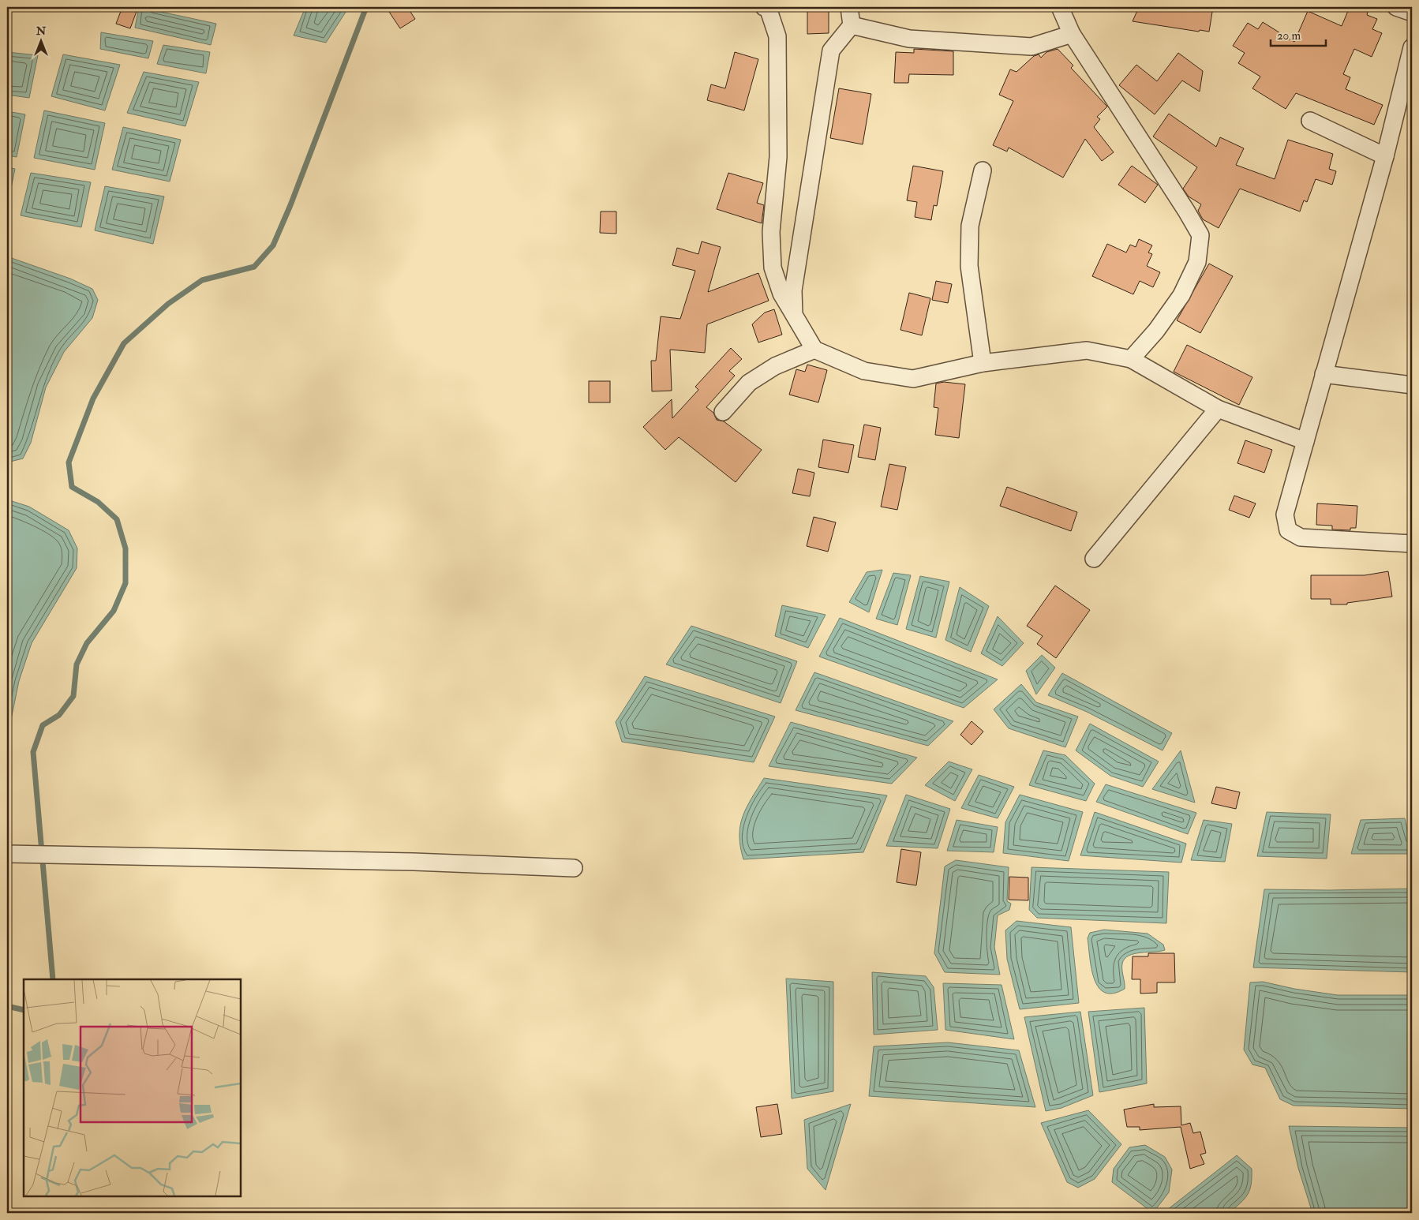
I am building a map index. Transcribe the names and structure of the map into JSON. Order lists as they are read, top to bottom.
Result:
{
  "scale_bar": "20 m",
  "north": "top"
}
